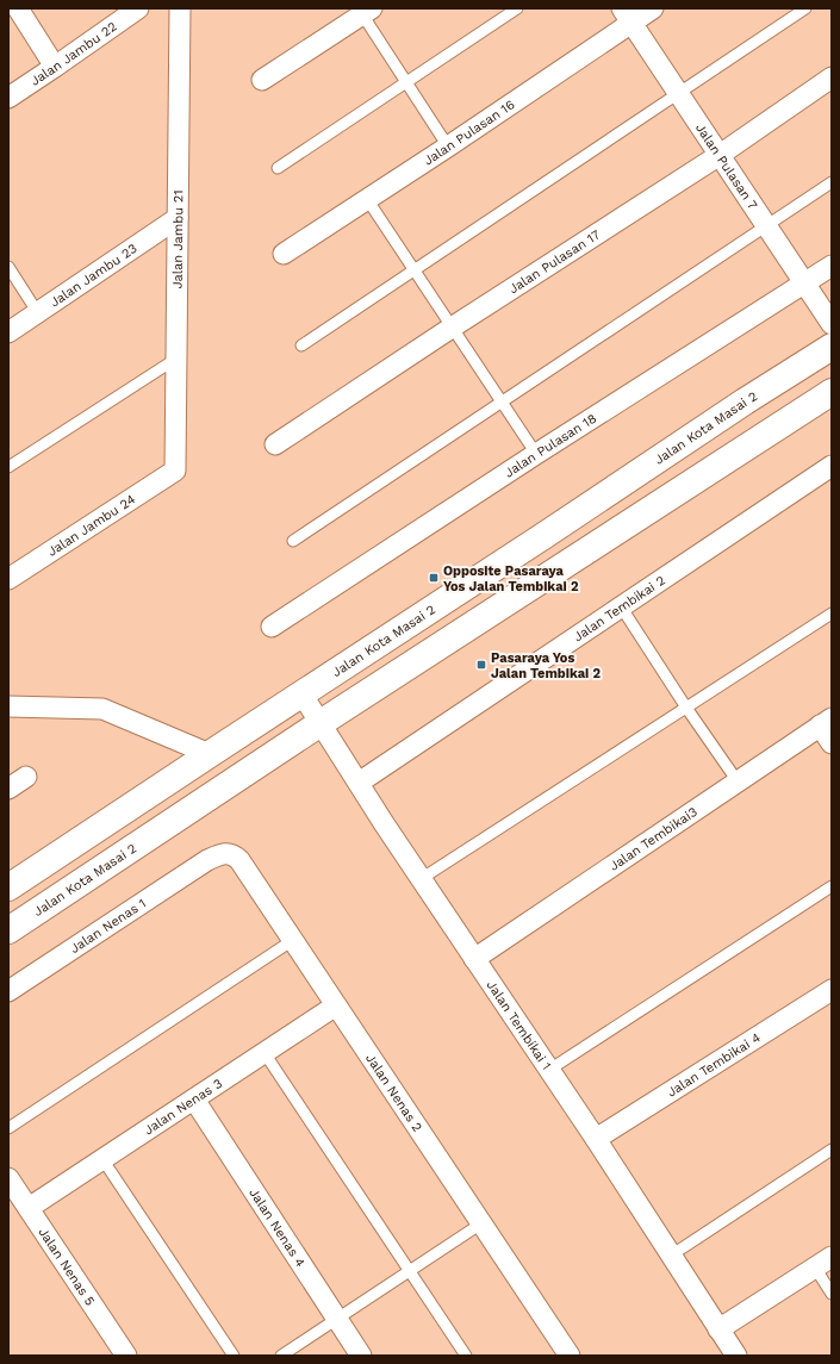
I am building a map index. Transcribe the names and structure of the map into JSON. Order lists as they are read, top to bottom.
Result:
{
  "streets": {
    "main road": ["Jalan Kota Masai 2"],
    "street": [
      "Jalan Jambu 22",
      "Jalan Pulasan 16",
      "Jalan Pulasan 7",
      "Jalan Jambu 21",
      "Jalan Pulasan 17",
      "Jalan Jambu 23",
      "Jalan Pulasan 18",
      "Jalan Jambu 24",
      "Jalan Tembikai 2",
      "Jalan Tembikai3",
      "Jalan Nenas 1",
      "Jalan Tembikai 1",
      "Jalan Tembikai 4",
      "Jalan Nenas 2",
      "Jalan Nenas 3",
      "Jalan Nenas 4",
      "Jalan Nenas 5"
    ]
  },
  "crossings": [
    ["Jalan Pulasan 16", "Jalan Pulasan 7"],
    ["Jalan Pulasan 7", "Jalan Pulasan 17"],
    ["Jalan Pulasan 7", "Jalan Pulasan 18"],
    ["Jalan Jambu 21", "Jalan Jambu 23"],
    ["Jalan Jambu 21", "Jalan Jambu 24"],
    ["Jalan Kota Masai 2", "Jalan Tembikai 1"],
    ["Jalan Tembikai 2", "Jalan Tembikai 1"],
    ["Jalan Tembikai3", "Jalan Tembikai 1"],
    ["Jalan Nenas 1", "Jalan Nenas 2"],
    ["Jalan Tembikai 1", "Jalan Tembikai 4"],
    ["Jalan Nenas 2", "Jalan Nenas 3"],
    ["Jalan Nenas 3", "Jalan Nenas 4"],
    ["Jalan Nenas 3", "Jalan Nenas 5"]
  ],
  "places": {
    "transit": ["Opposite Pasaraya Yos Jalan Tembikai 2", "Pasaraya Yos Jalan Tembikai 2"]
  }
}
